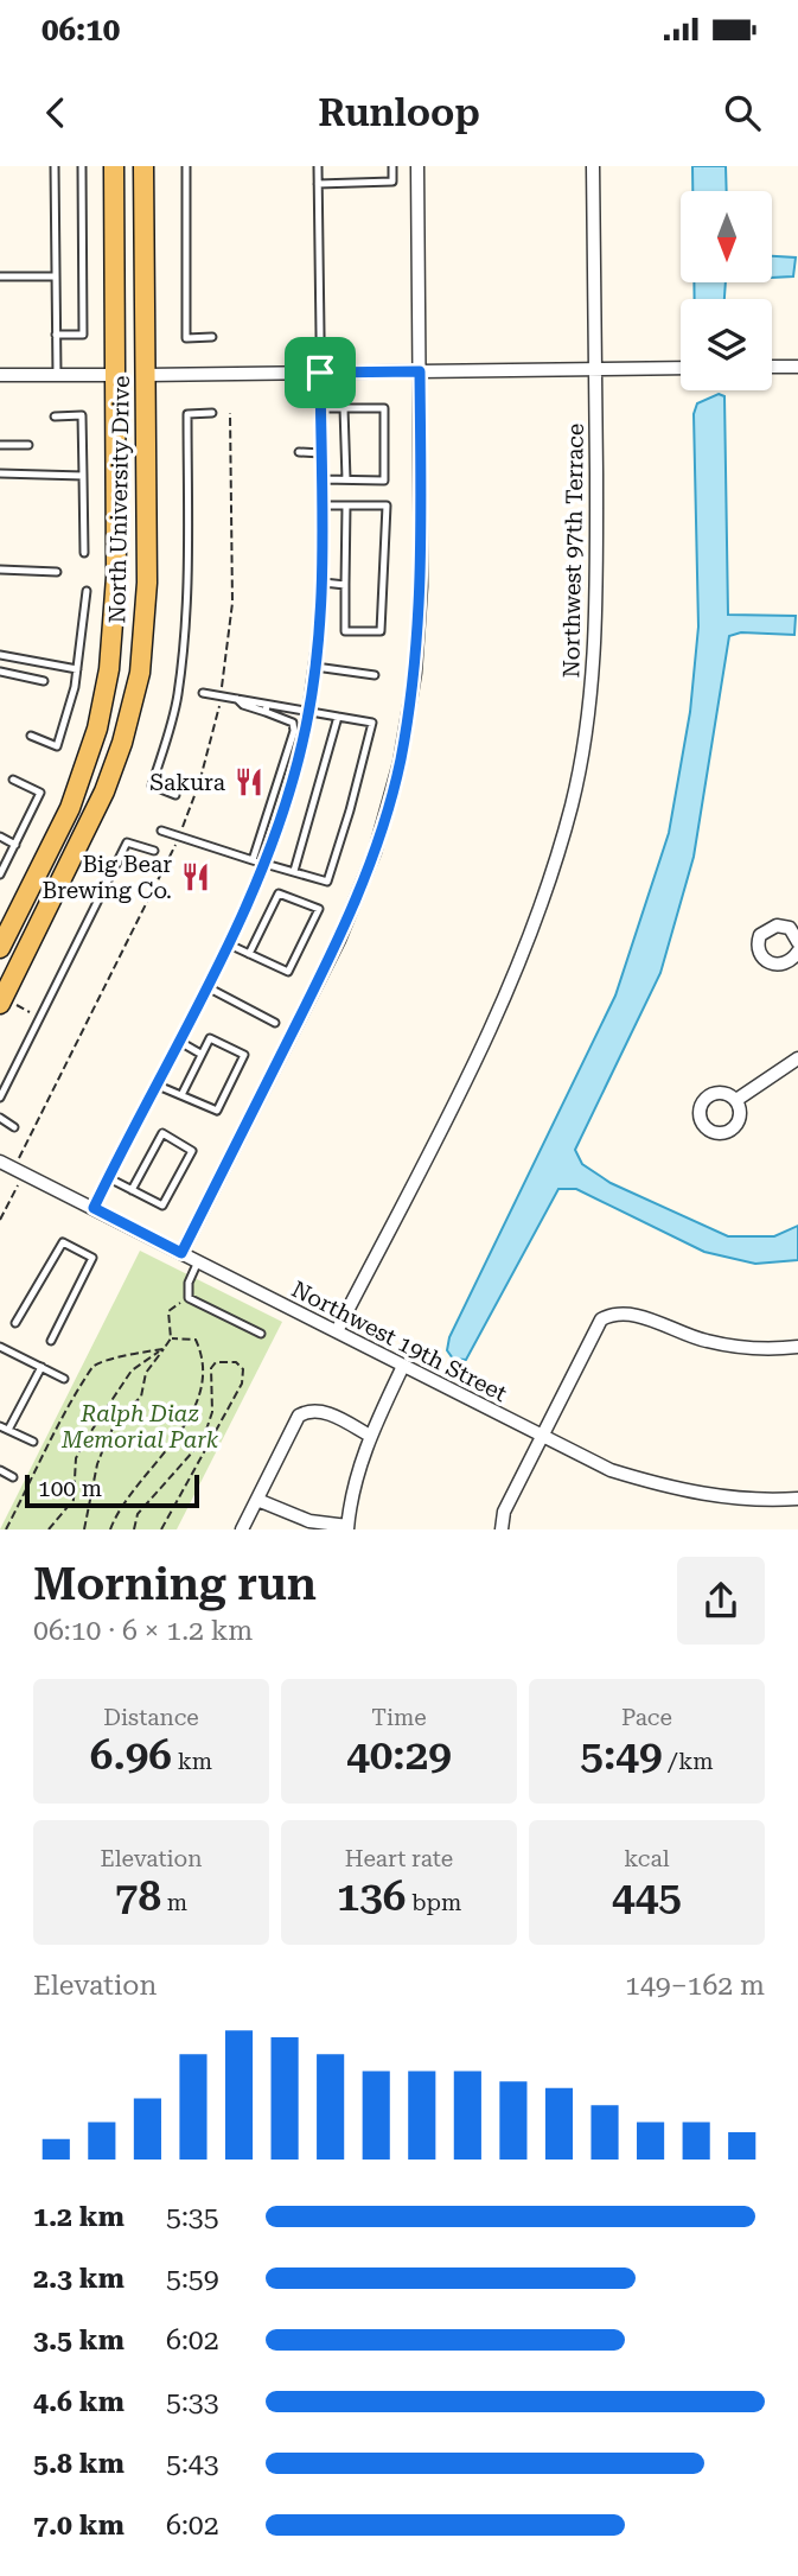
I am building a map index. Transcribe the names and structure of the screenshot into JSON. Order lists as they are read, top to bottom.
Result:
{
  "streets": {
    "main road": ["North University Drive"],
    "street": ["Northwest 97th Terrace", "Northwest 19th Street"]
  },
  "crossings": [
    ["Northwest 97th Terrace", "Northwest 19th Street"]
  ],
  "parks": ["Ralph Diaz Memorial Park"],
  "places": {
    "restaurant": ["Sakura", "Big Bear Brewing Co."]
  },
  "scale_bar": "100 m",
  "north": "bottom",
  "page": {
    "status": "06:10",
    "header": "Runloop",
    "scale": "100 m",
    "heading": ["Morning run", "06:10 · 6 × 1.2 km"],
    "stats": [
      ["Distance", "6.96 km"],
      ["Time", "40:29"],
      ["Pace", "5:49 /km"],
      ["Elevation", "78 m"],
      ["Heart rate", "136 bpm"],
      ["kcal", "445"]
    ],
    "chart": ["Elevation", "149–162 m"],
    "list": [
      {
        "name": "1.2 km",
        "note": "5:35"
      },
      {
        "name": "2.3 km",
        "note": "5:59"
      },
      {
        "name": "3.5 km",
        "note": "6:02"
      },
      {
        "name": "4.6 km",
        "note": "5:33"
      },
      {
        "name": "5.8 km",
        "note": "5:43"
      },
      {
        "name": "7.0 km",
        "note": "6:02"
      }
    ]
  }
}
